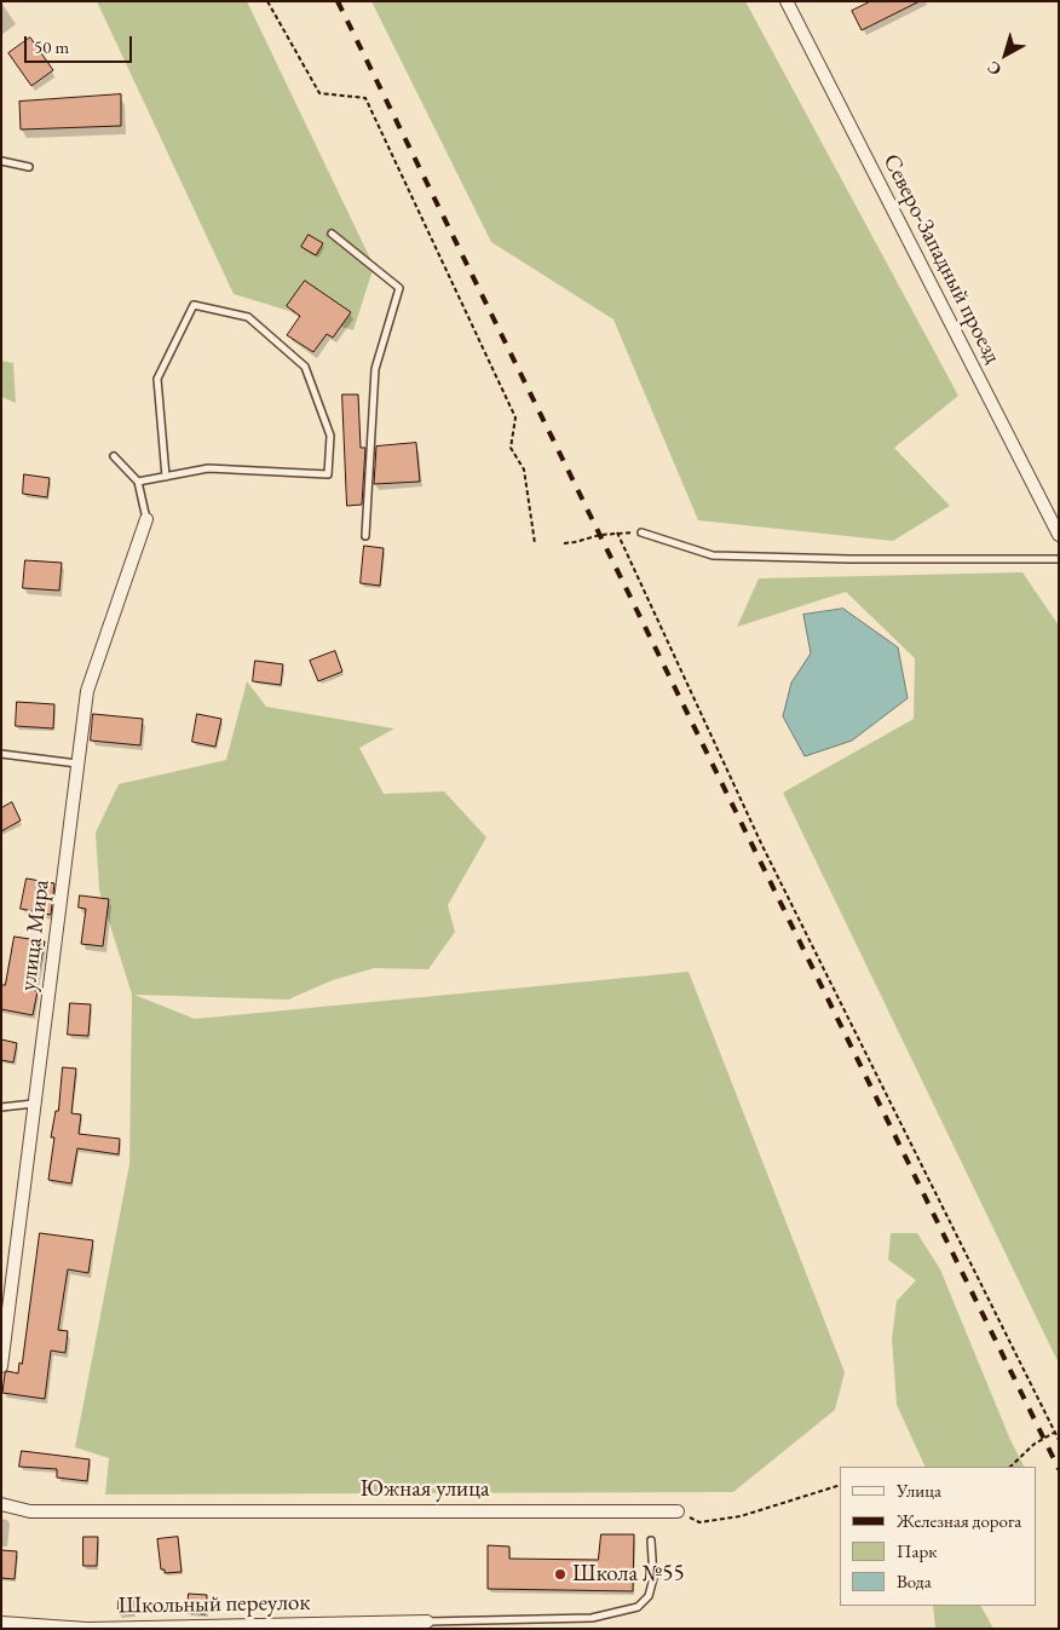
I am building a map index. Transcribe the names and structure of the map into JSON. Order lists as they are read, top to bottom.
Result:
{
  "streets": {
    "street": [
      "Северо-Западный проезд",
      "улица Мира",
      "Южная улица",
      "Школьный переулок"
    ]
  },
  "places": ["Школа №55"],
  "legend": [
    "Улица",
    "Железная дорога",
    "Парк",
    "Вода"
  ],
  "scale_bar": "50 m",
  "north": "bottom left"
}
